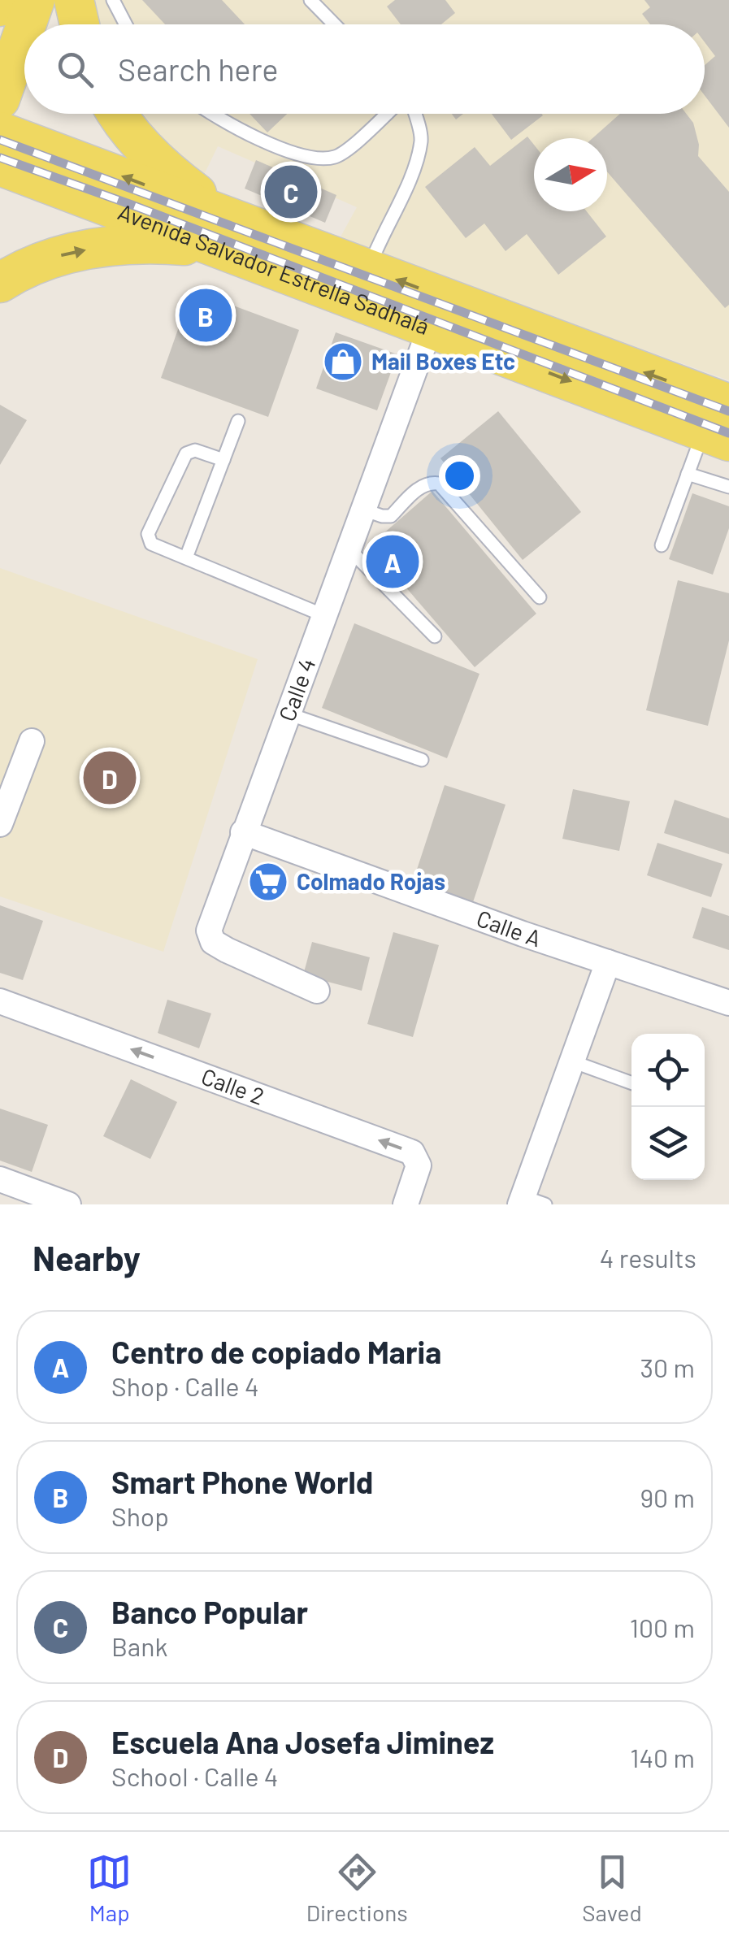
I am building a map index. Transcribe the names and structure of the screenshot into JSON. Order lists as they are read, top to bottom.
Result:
{
  "streets": {
    "main road": ["Avenida Salvador Estrella Sadhalá"],
    "street": ["Calle 4", "Calle A", "Calle 2"]
  },
  "crossings": [
    ["Avenida Salvador Estrella Sadhalá", "Calle 4"],
    ["Calle 4", "Calle A"]
  ],
  "one_way": ["Calle 2"],
  "places": {
    "shop": ["Mail Boxes Etc"],
    "supermarket": ["Colmado Rojas"]
  },
  "north": "right",
  "page": {
    "search": "Search here",
    "pins": [
      "C",
      "B",
      "A",
      "D"
    ],
    "heading": ["Nearby", "4 results"],
    "list": [
      {
        "mark": "A",
        "name": "Centro de copiado Maria",
        "note": "Shop · Calle 4",
        "value": "30 m"
      },
      {
        "mark": "B",
        "name": "Smart Phone World",
        "note": "Shop",
        "value": "90 m"
      },
      {
        "mark": "C",
        "name": "Banco Popular",
        "note": "Bank",
        "value": "100 m"
      },
      {
        "mark": "D",
        "name": "Escuela Ana Josefa Jiminez",
        "note": "School · Calle 4",
        "value": "140 m"
      }
    ],
    "nav": ["Map", "Directions", "Saved"]
  }
}
